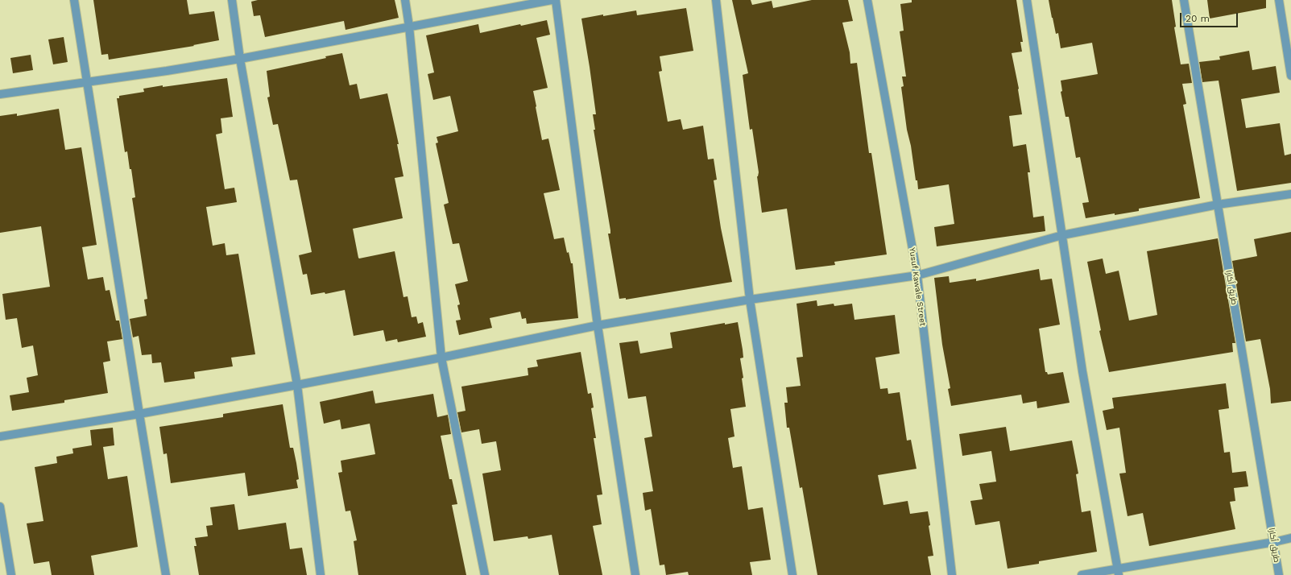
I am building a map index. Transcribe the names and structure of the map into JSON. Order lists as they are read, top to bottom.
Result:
{
  "streets": {
    "street": ["Yusuf Kawale Street", "طريق أكارا"]
  },
  "scale_bar": "20 m"
}
